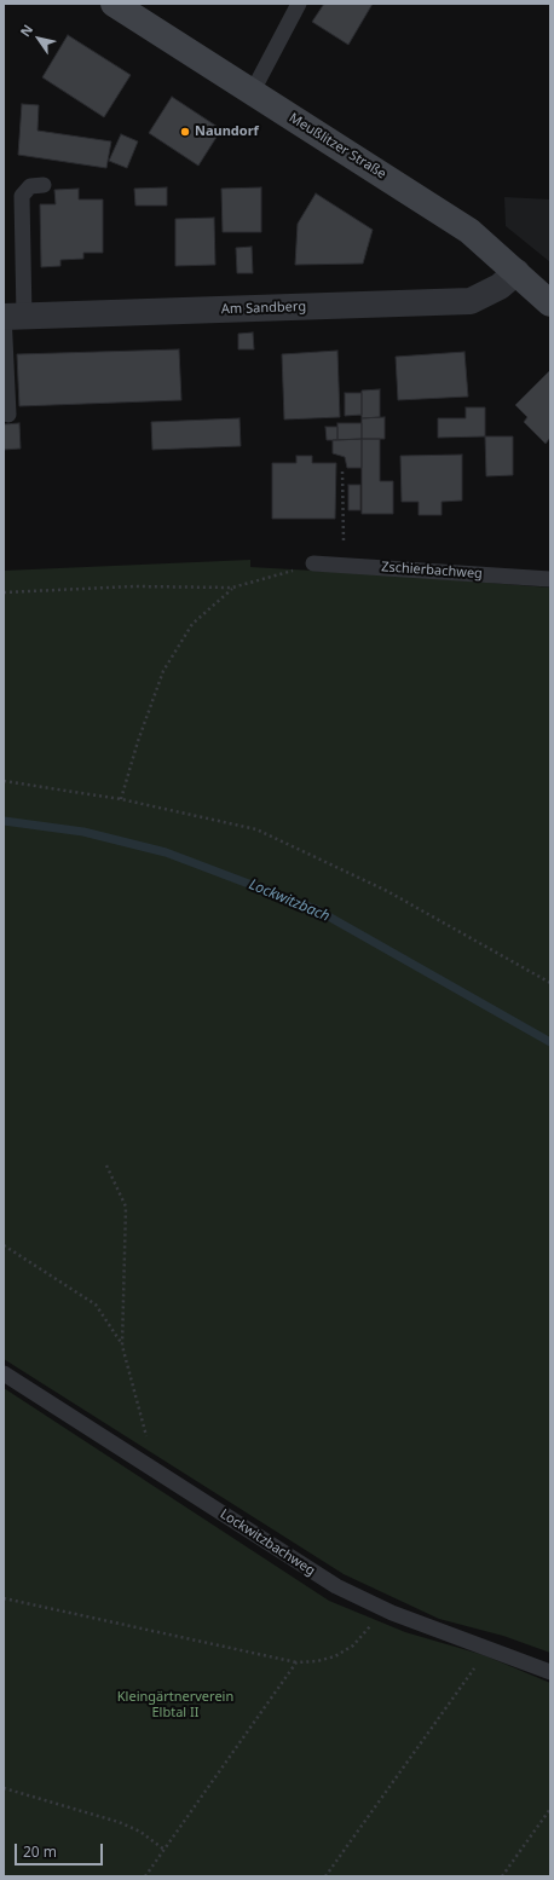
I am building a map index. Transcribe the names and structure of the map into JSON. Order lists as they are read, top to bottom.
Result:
{
  "streets": {
    "street": ["Meußlitzer Straße", "Am Sandberg"],
    "lane": ["Zschierbachweg", "Lockwitzbachweg"]
  },
  "crossings": [
    ["Meußlitzer Straße", "Am Sandberg"]
  ],
  "water": ["Lockwitzbach"],
  "parks": ["Kleingärtnerverein Elbtal II"],
  "places": ["Naundorf"],
  "scale_bar": "20 m",
  "north": "top left"
}
